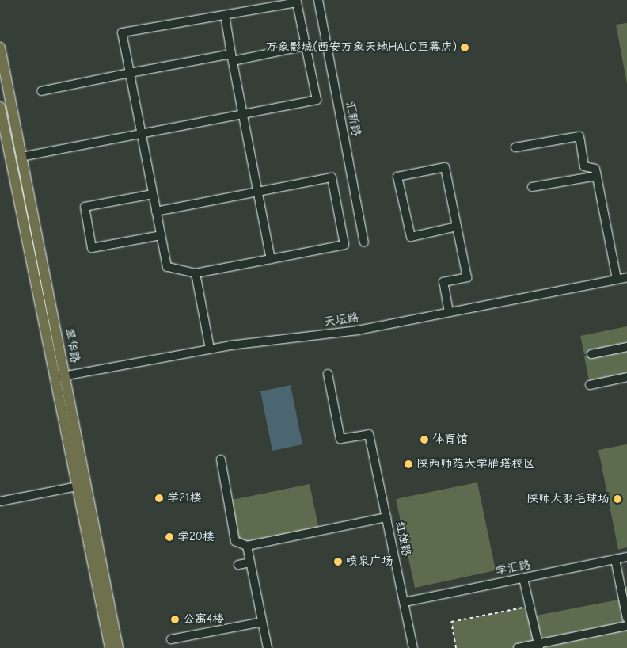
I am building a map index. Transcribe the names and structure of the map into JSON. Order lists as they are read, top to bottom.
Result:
{
  "streets": {
    "main road": ["翠华路"],
    "street": [
      "汇新路",
      "天坛路",
      "红烛路",
      "学汇路"
    ]
  },
  "crossings": [
    ["天坛路", "翠华路"],
    ["红烛路", "学汇路"]
  ],
  "places": [
    "万象影城(西安万象天地HALO巨幕店)",
    "体育馆",
    "陕西师范大学雁塔校区",
    "学21楼",
    "陕师大羽毛球场",
    "学20楼",
    "喷泉广场",
    "公寓4楼"
  ]
}
